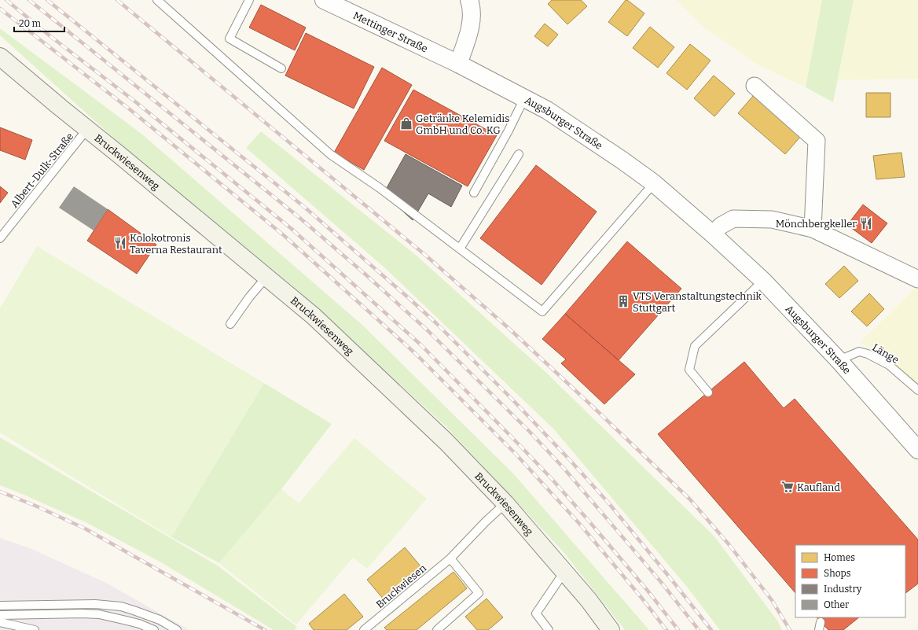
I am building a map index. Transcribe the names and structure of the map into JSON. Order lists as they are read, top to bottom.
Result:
{
  "streets": {
    "main road": ["Bruckwiesenweg"],
    "street": ["Mettinger Straße", "Augsburger Straße"],
    "lane": ["Albert-Dulk-Straße", "Länge", "Bruckwiesen"]
  },
  "crossings": [
    ["Mettinger Straße", "Augsburger Straße"],
    ["Augsburger Straße", "Länge"],
    ["Bruckwiesenweg", "Albert-Dulk-Straße"],
    ["Bruckwiesenweg", "Bruckwiesen"]
  ],
  "places": {
    "shop": ["Getränke Kelemidis GmbH und Co. KG"],
    "restaurant": ["Mönchbergkeller", "Kolokotronis Taverna Restaurant"],
    "building": ["VTS Veranstaltungstechnik Stuttgart"],
    "supermarket": ["Kaufland"]
  },
  "legend": [
    "Homes",
    "Shops",
    "Industry",
    "Other"
  ],
  "scale_bar": "20 m"
}
